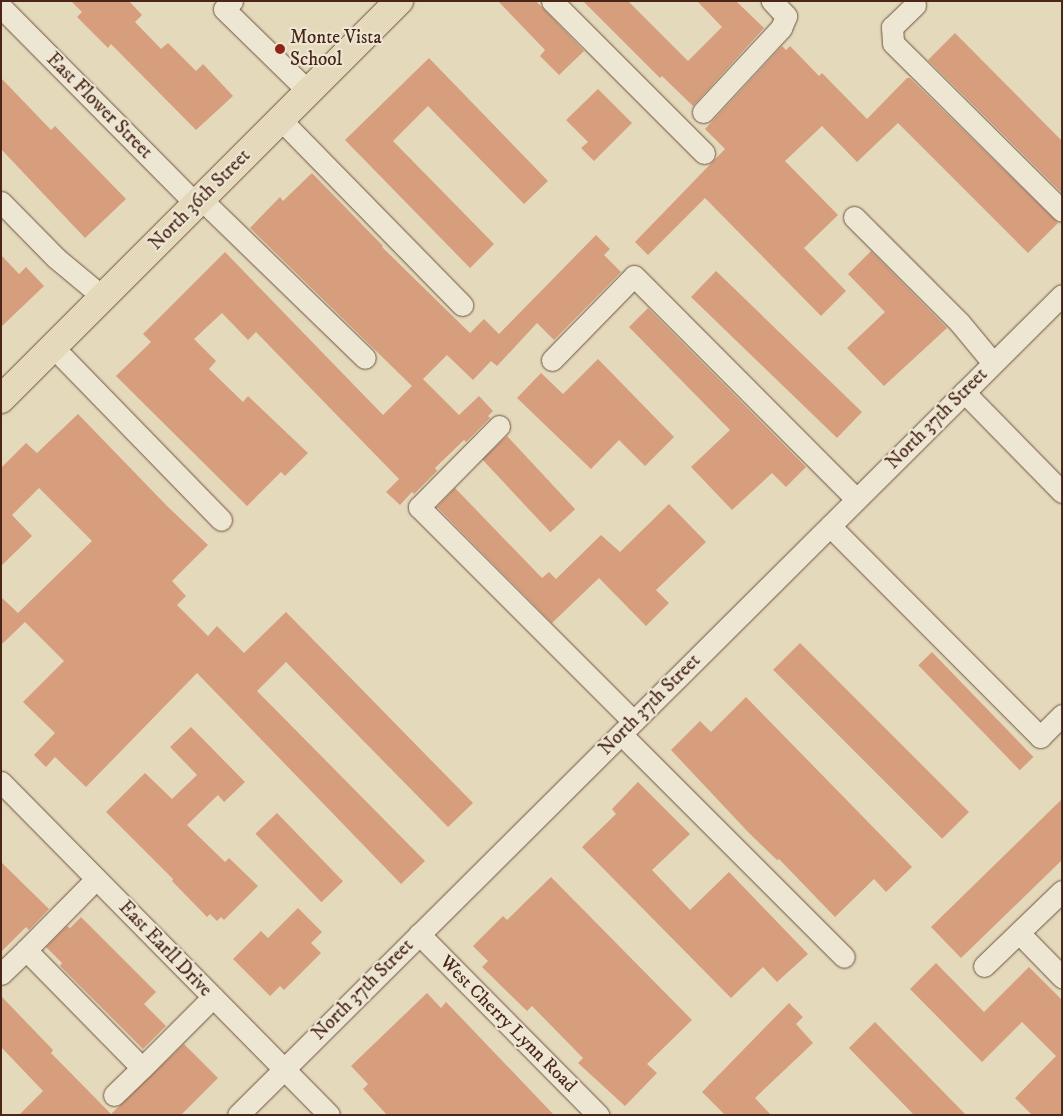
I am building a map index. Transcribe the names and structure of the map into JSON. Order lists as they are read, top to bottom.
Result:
{
  "streets": {
    "main road": ["North 36th Street"],
    "street": [
      "East Flower Street",
      "North 37th Street",
      "East Earll Drive",
      "West Cherry Lynn Road"
    ]
  },
  "crossings": [
    ["East Flower Street", "North 36th Street"],
    ["North 37th Street", "East Earll Drive"],
    ["North 37th Street", "West Cherry Lynn Road"]
  ],
  "places": ["Monte Vista School"]
}
